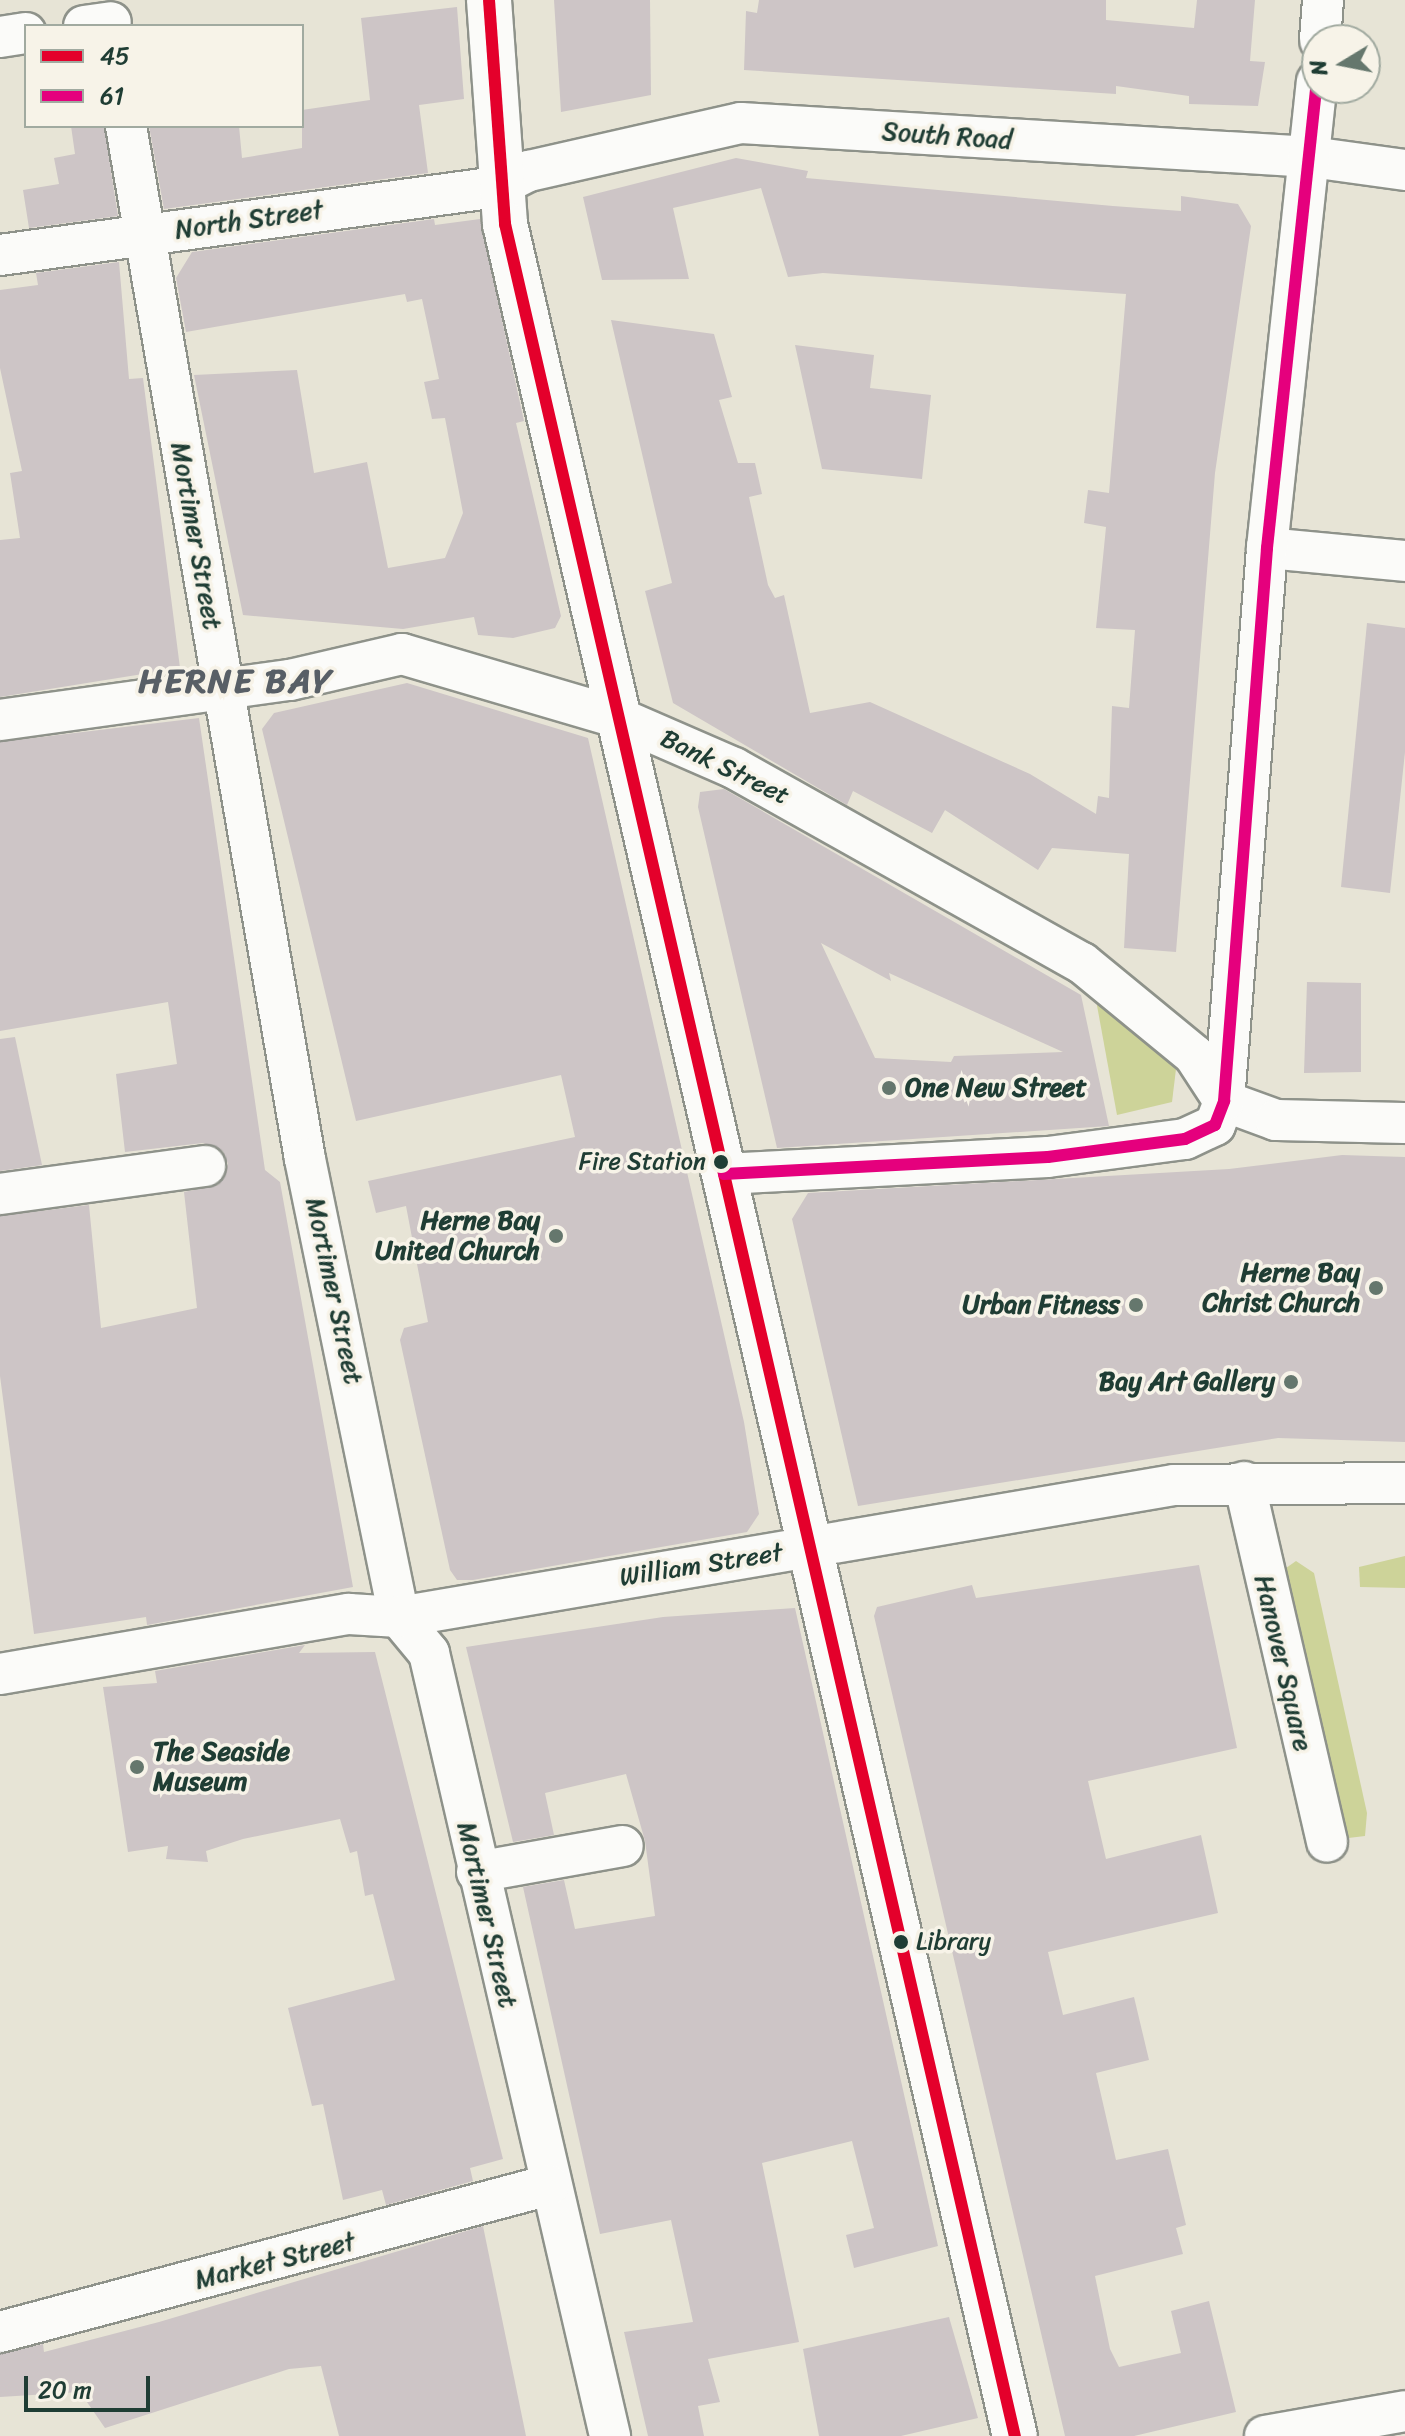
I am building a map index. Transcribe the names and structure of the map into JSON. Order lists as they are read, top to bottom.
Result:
{
  "streets": {
    "street": [
      "South Road",
      "North Street",
      "Mortimer Street",
      "Bank Street",
      "William Street",
      "Hanover Square",
      "Market Street"
    ]
  },
  "crossings": [
    ["South Road", "North Street"],
    ["North Street", "Mortimer Street"],
    ["Mortimer Street", "Bank Street"],
    ["Mortimer Street", "William Street"],
    ["Mortimer Street", "Market Street"],
    ["William Street", "Hanover Square"]
  ],
  "districts": ["HERNE BAY"],
  "places": [
    "One New Street",
    "Fire Station",
    "Herne Bay United Church",
    "Herne Bay Christ Church",
    "Urban Fitness",
    "Bay Art Gallery",
    "The Seaside Museum",
    "Library"
  ],
  "lines": ["transit line 45", "transit line 61"],
  "legend": ["45", "61"],
  "scale_bar": "20 m",
  "north": "left"
}
